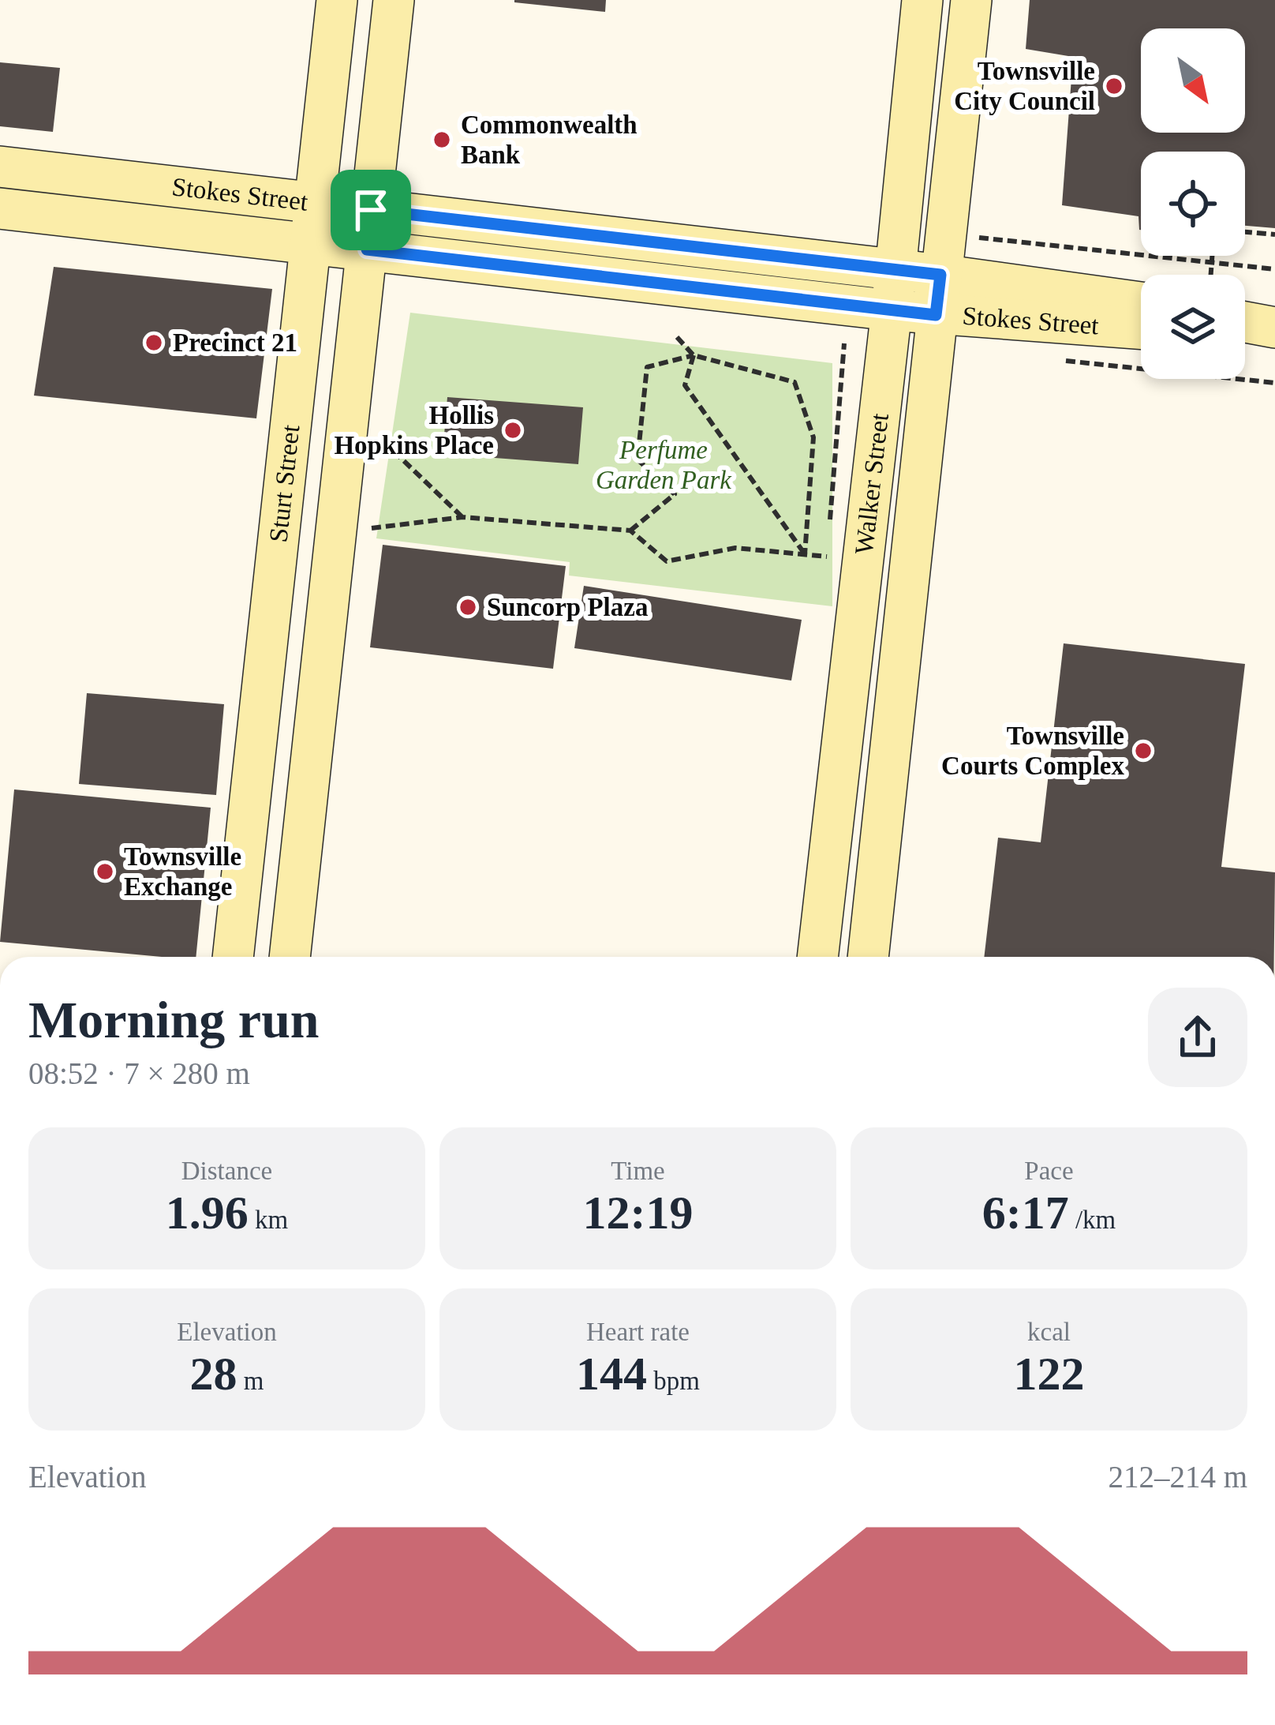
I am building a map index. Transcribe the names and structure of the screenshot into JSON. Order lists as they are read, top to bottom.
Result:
{
  "streets": {
    "main road": ["Stokes Street", "Sturt Street", "Walker Street"]
  },
  "crossings": [
    ["Stokes Street", "Sturt Street"],
    ["Stokes Street", "Walker Street"]
  ],
  "parks": ["Perfume Garden Park"],
  "places": [
    "Townsville City Council",
    "Commonwealth Bank",
    "Precinct 21",
    "Hollis Hopkins Place",
    "Suncorp Plaza",
    "Townsville Courts Complex",
    "Townsville Exchange"
  ],
  "north": "bottom right",
  "page": {
    "heading": ["Morning run", "08:52 · 7 × 280 m"],
    "stats": [
      ["Distance", "1.96 km"],
      ["Time", "12:19"],
      ["Pace", "6:17 /km"],
      ["Elevation", "28 m"],
      ["Heart rate", "144 bpm"],
      ["kcal", "122"]
    ],
    "chart": ["Elevation", "212–214 m"]
  }
}
